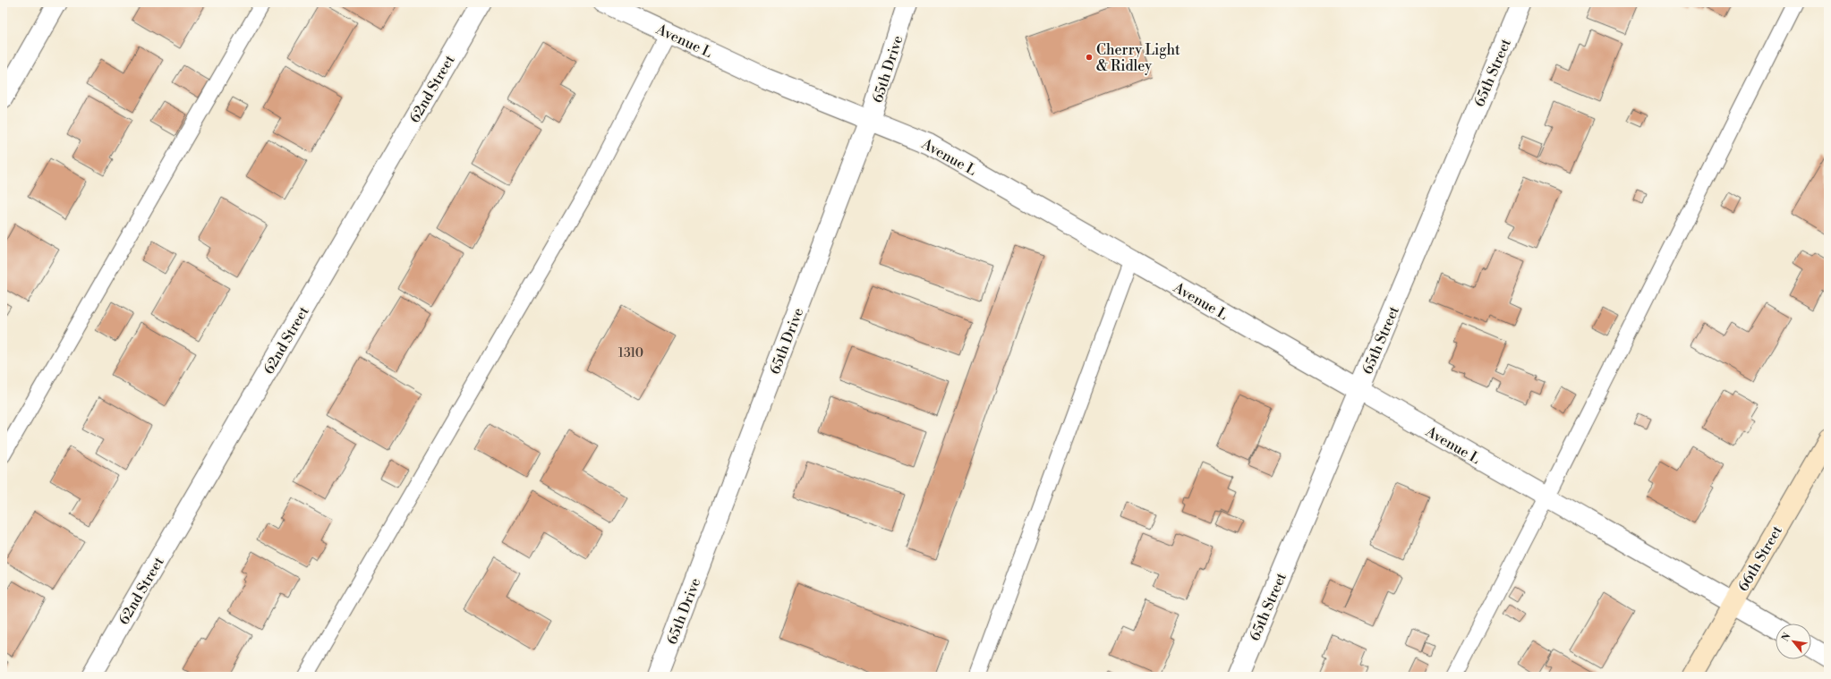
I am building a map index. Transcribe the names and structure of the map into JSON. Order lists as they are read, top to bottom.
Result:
{
  "streets": {
    "street": [
      "Avenue L",
      "65th Drive",
      "65th Street",
      "62nd Street",
      "66th Street"
    ]
  },
  "crossings": [
    ["Avenue L", "65th Drive"],
    ["Avenue L", "65th Street"],
    ["Avenue L", "66th Street"]
  ],
  "places": ["Cherry Light & Ridley"],
  "house_numbers": ["1310"],
  "north": "top left"
}
